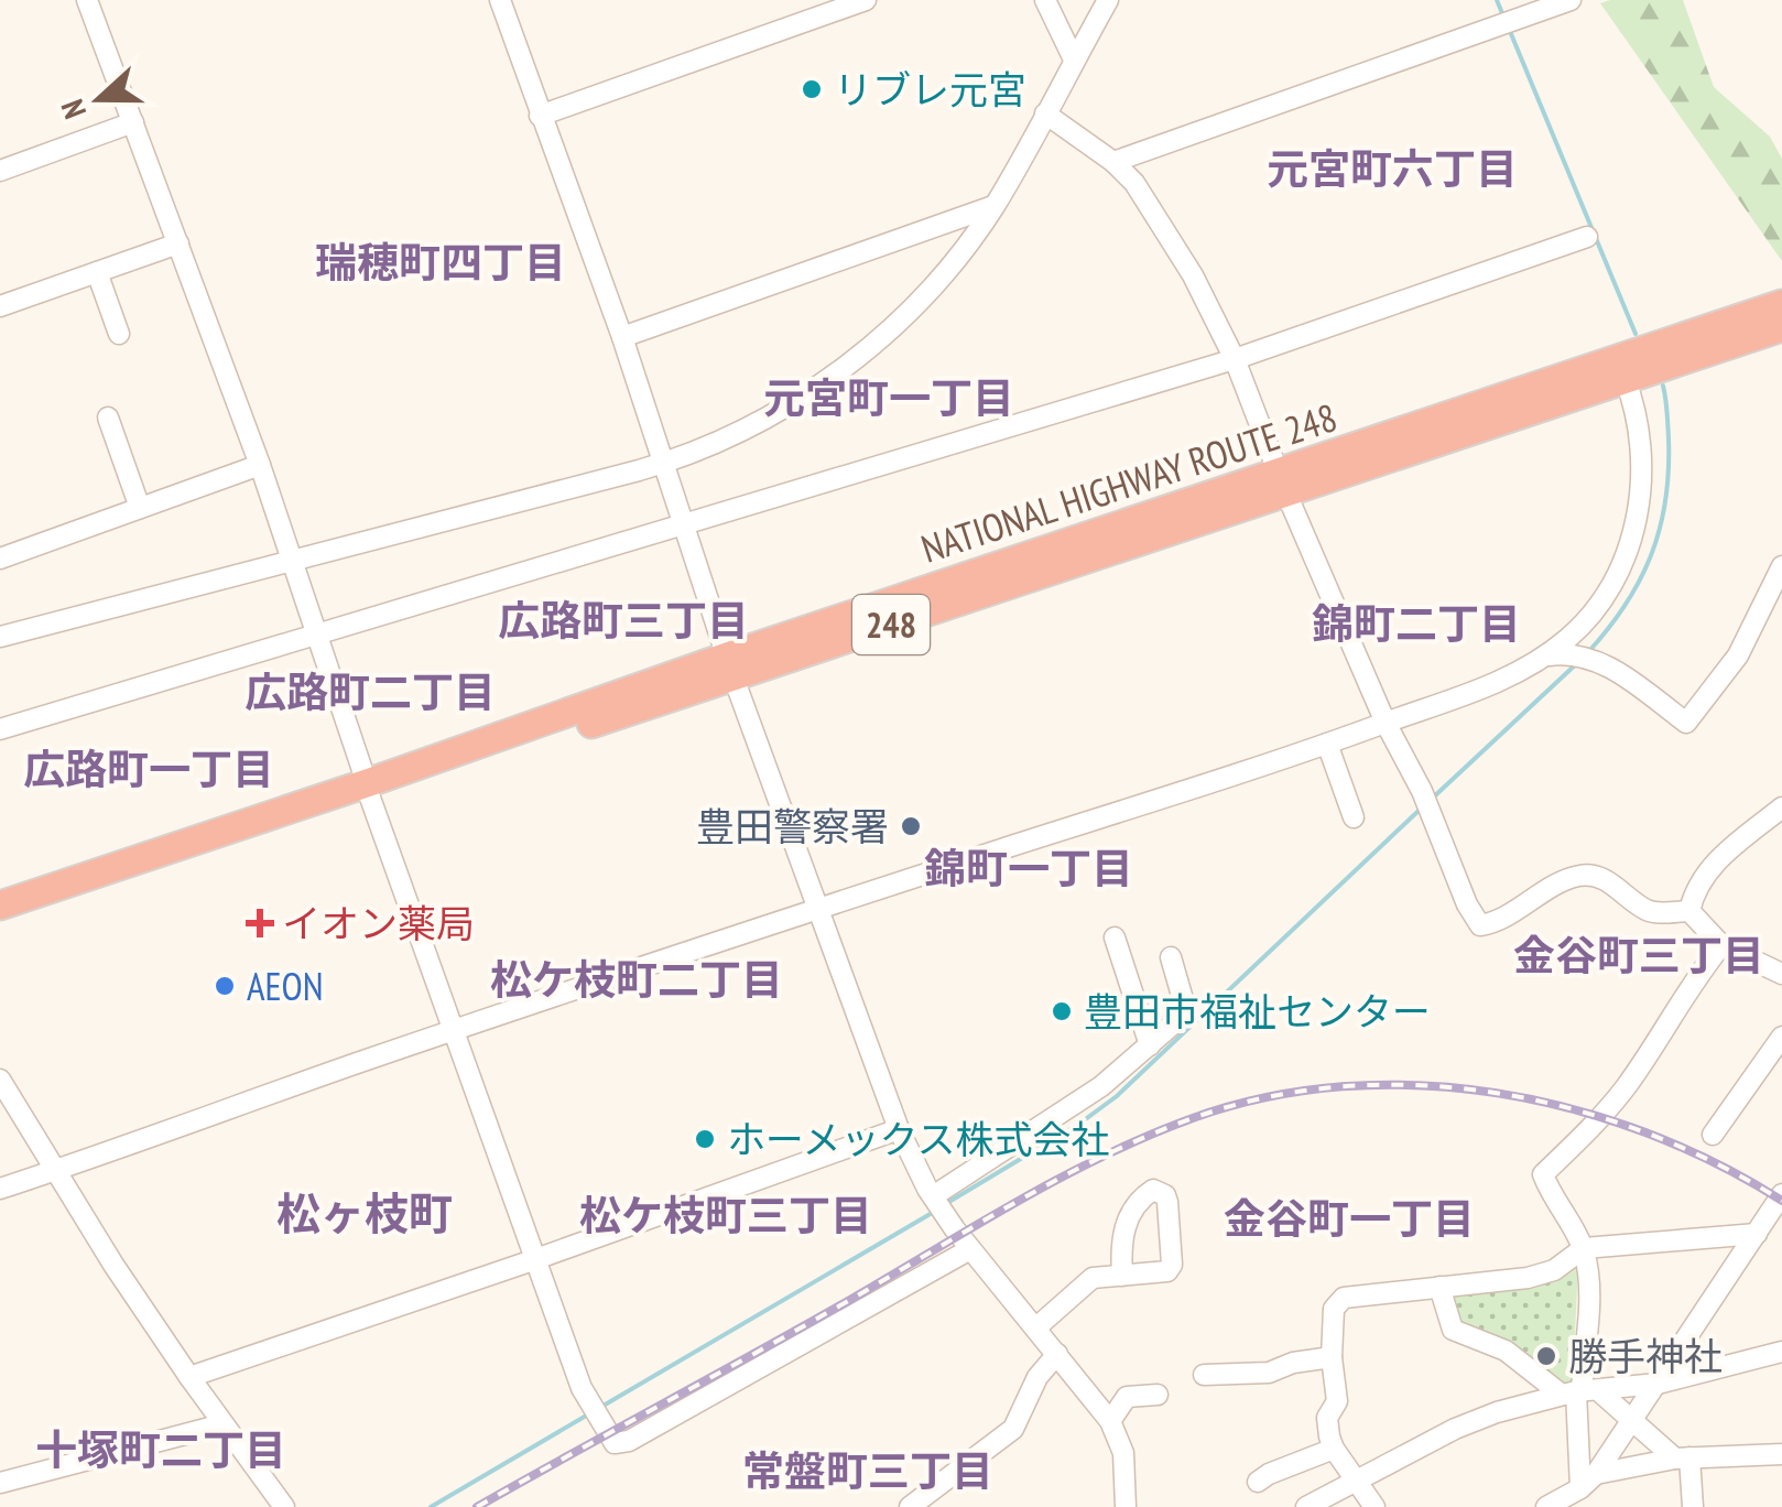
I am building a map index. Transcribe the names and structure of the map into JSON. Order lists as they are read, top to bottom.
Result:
{
  "streets": {
    "highway": ["NATIONAL HIGHWAY ROUTE 248", "248"]
  },
  "districts": [
    "元宮町六丁目",
    "瑞穂町四丁目",
    "元宮町一丁目",
    "広路町三丁目",
    "錦町二丁目",
    "広路町二丁目",
    "広路町一丁目",
    "錦町一丁目",
    "金谷町三丁目",
    "松ケ枝町二丁目",
    "松ヶ枝町",
    "松ケ枝町三丁目",
    "金谷町一丁目",
    "十塚町二丁目",
    "常盤町三丁目"
  ],
  "places": {
    "other": [
      "リブレ元宮",
      "豊田警察署",
      "AEON",
      "豊田市福祉センター",
      "ホーメックス株式会社",
      "勝手神社"
    ],
    "health": ["イオン薬局"]
  },
  "north": "left"
}
